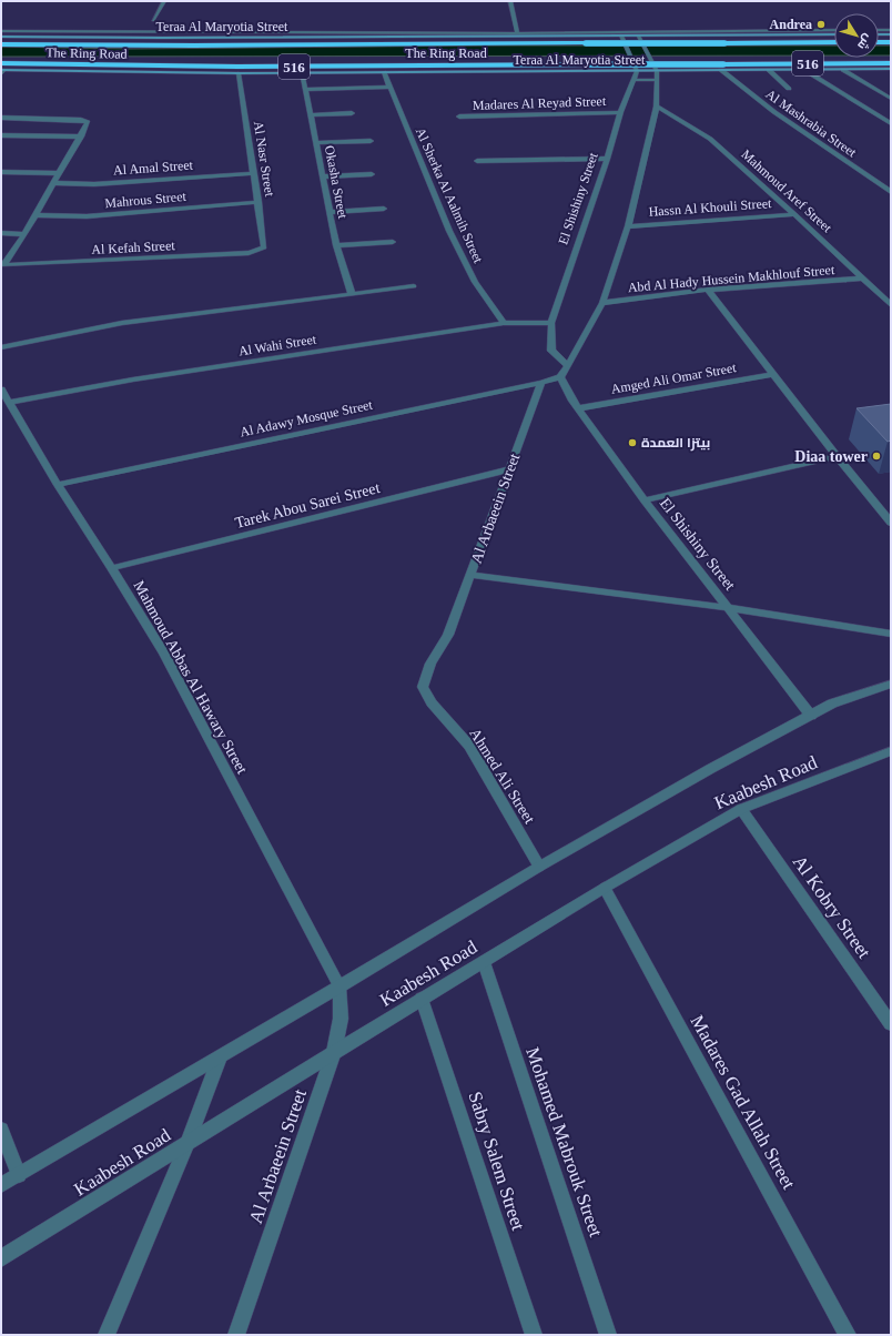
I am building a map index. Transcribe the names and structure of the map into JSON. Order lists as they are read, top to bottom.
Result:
{
  "streets": {
    "highway": ["The Ring Road", "516"],
    "main road": ["Teraa Al Maryotia Street"],
    "street": [
      "Madares Al Reyad Street",
      "Al Mashrabia Street",
      "Al Nasr Street",
      "Al Amal Street",
      "Okasha Street",
      "Mahmoud Aref Street",
      "Al Sherka Al Aalmih Street",
      "El Shishiny Street",
      "Mahrous Street",
      "Hassn Al Khouli Street",
      "Al Kefah Street",
      "Abd Al Hady Hussein Makhlouf Street",
      "Al Wahi Street",
      "Amged Ali Omar Street",
      "Al Adawy Mosque Street",
      "Tarek Abou Sarei Street",
      "Al Arbaeein Street",
      "Mahmoud Abbas Al Hawary Street",
      "Ahmed Ali Street",
      "Kaabesh Road",
      "Al Kobry Street",
      "Madares Gad Allah Street",
      "Mohamed Mabrouk Street",
      "Sabry Salem Street"
    ]
  },
  "crossings": [
    ["Teraa Al Maryotia Street", "The Ring Road"],
    ["Teraa Al Maryotia Street", "Al Mashrabia Street"],
    ["Teraa Al Maryotia Street", "Al Nasr Street"],
    ["Teraa Al Maryotia Street", "Okasha Street"],
    ["Teraa Al Maryotia Street", "Al Sherka Al Aalmih Street"],
    ["Teraa Al Maryotia Street", "El Shishiny Street"],
    ["Madares Al Reyad Street", "El Shishiny Street"],
    ["Al Nasr Street", "Al Amal Street"],
    ["Al Nasr Street", "Mahrous Street"],
    ["Al Nasr Street", "Al Kefah Street"],
    ["Mahmoud Aref Street", "Hassn Al Khouli Street"],
    ["Mahmoud Aref Street", "Abd Al Hady Hussein Makhlouf Street"],
    ["Al Sherka Al Aalmih Street", "Al Wahi Street"],
    ["El Shishiny Street", "Al Wahi Street"],
    ["El Shishiny Street", "Amged Ali Omar Street"],
    ["El Shishiny Street", "Al Adawy Mosque Street"],
    ["El Shishiny Street", "Al Arbaeein Street"],
    ["El Shishiny Street", "Kaabesh Road"],
    ["Al Wahi Street", "Mahmoud Abbas Al Hawary Street"],
    ["Al Adawy Mosque Street", "Al Arbaeein Street"],
    ["Al Adawy Mosque Street", "Mahmoud Abbas Al Hawary Street"],
    ["Tarek Abou Sarei Street", "Al Arbaeein Street"],
    ["Tarek Abou Sarei Street", "Mahmoud Abbas Al Hawary Street"],
    ["Al Arbaeein Street", "Mahmoud Abbas Al Hawary Street"],
    ["Al Arbaeein Street", "Ahmed Ali Street"],
    ["Al Arbaeein Street", "Kaabesh Road"],
    ["Mahmoud Abbas Al Hawary Street", "Kaabesh Road"],
    ["Ahmed Ali Street", "Kaabesh Road"],
    ["Kaabesh Road", "Al Kobry Street"],
    ["Kaabesh Road", "Madares Gad Allah Street"],
    ["Kaabesh Road", "Mohamed Mabrouk Street"],
    ["Kaabesh Road", "Sabry Salem Street"]
  ],
  "places": ["Andrea", "بيتزا العمدة", "Diaa tower"],
  "north": "bottom right"
}
